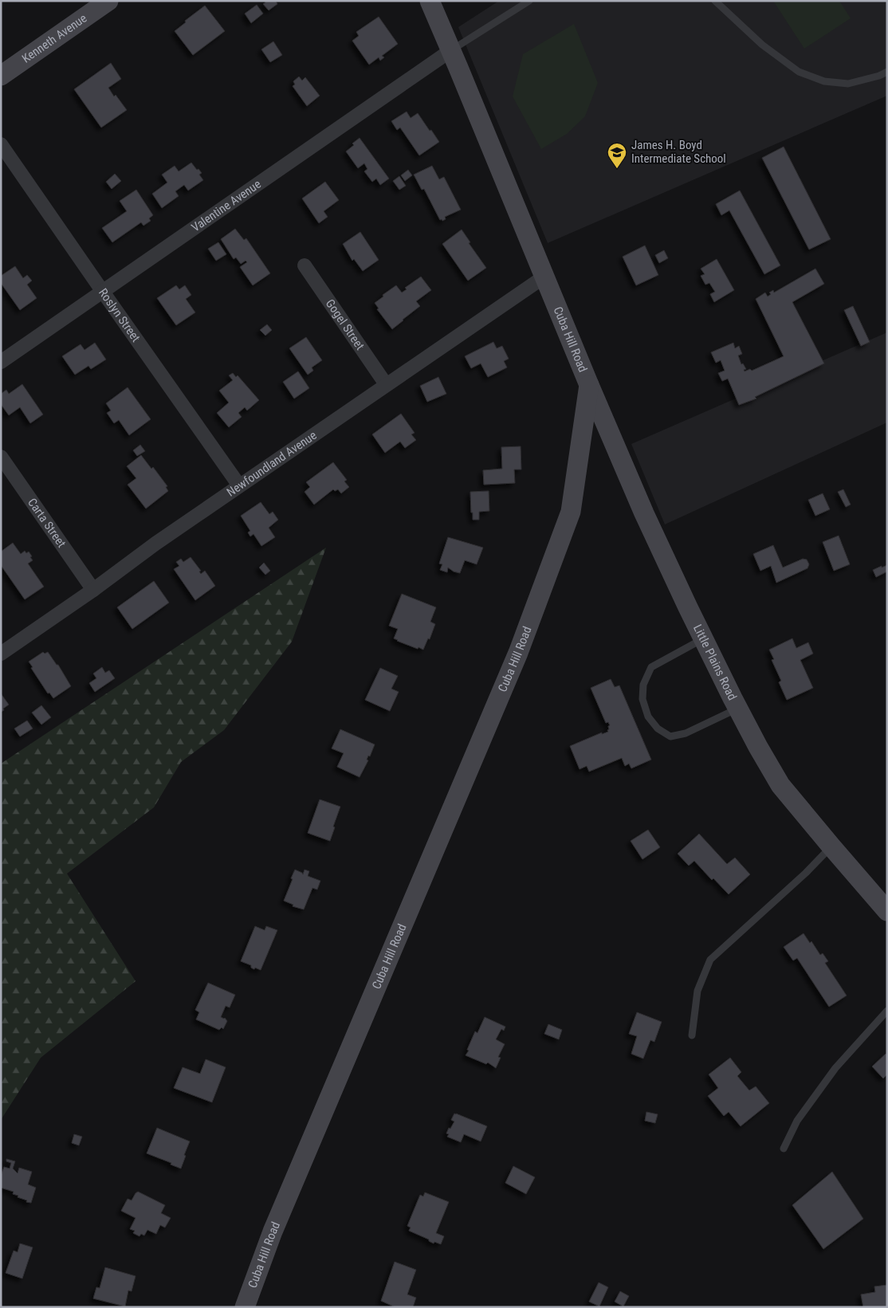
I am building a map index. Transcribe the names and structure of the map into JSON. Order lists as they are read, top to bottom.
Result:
{
  "streets": {
    "main road": ["Kenneth Avenue", "Cuba Hill Road", "Little Plains Road"],
    "street": [
      "Valentine Avenue",
      "Roslyn Street",
      "Gogel Street",
      "Newfoundland Avenue",
      "Carta Street"
    ]
  },
  "crossings": [
    ["Valentine Avenue", "Roslyn Street"],
    ["Valentine Avenue", "Cuba Hill Road"],
    ["Roslyn Street", "Newfoundland Avenue"],
    ["Gogel Street", "Newfoundland Avenue"],
    ["Cuba Hill Road", "Newfoundland Avenue"],
    ["Cuba Hill Road", "Little Plains Road"],
    ["Newfoundland Avenue", "Carta Street"]
  ],
  "places": {
    "school or university": ["James H. Boyd Intermediate School"]
  }
}
